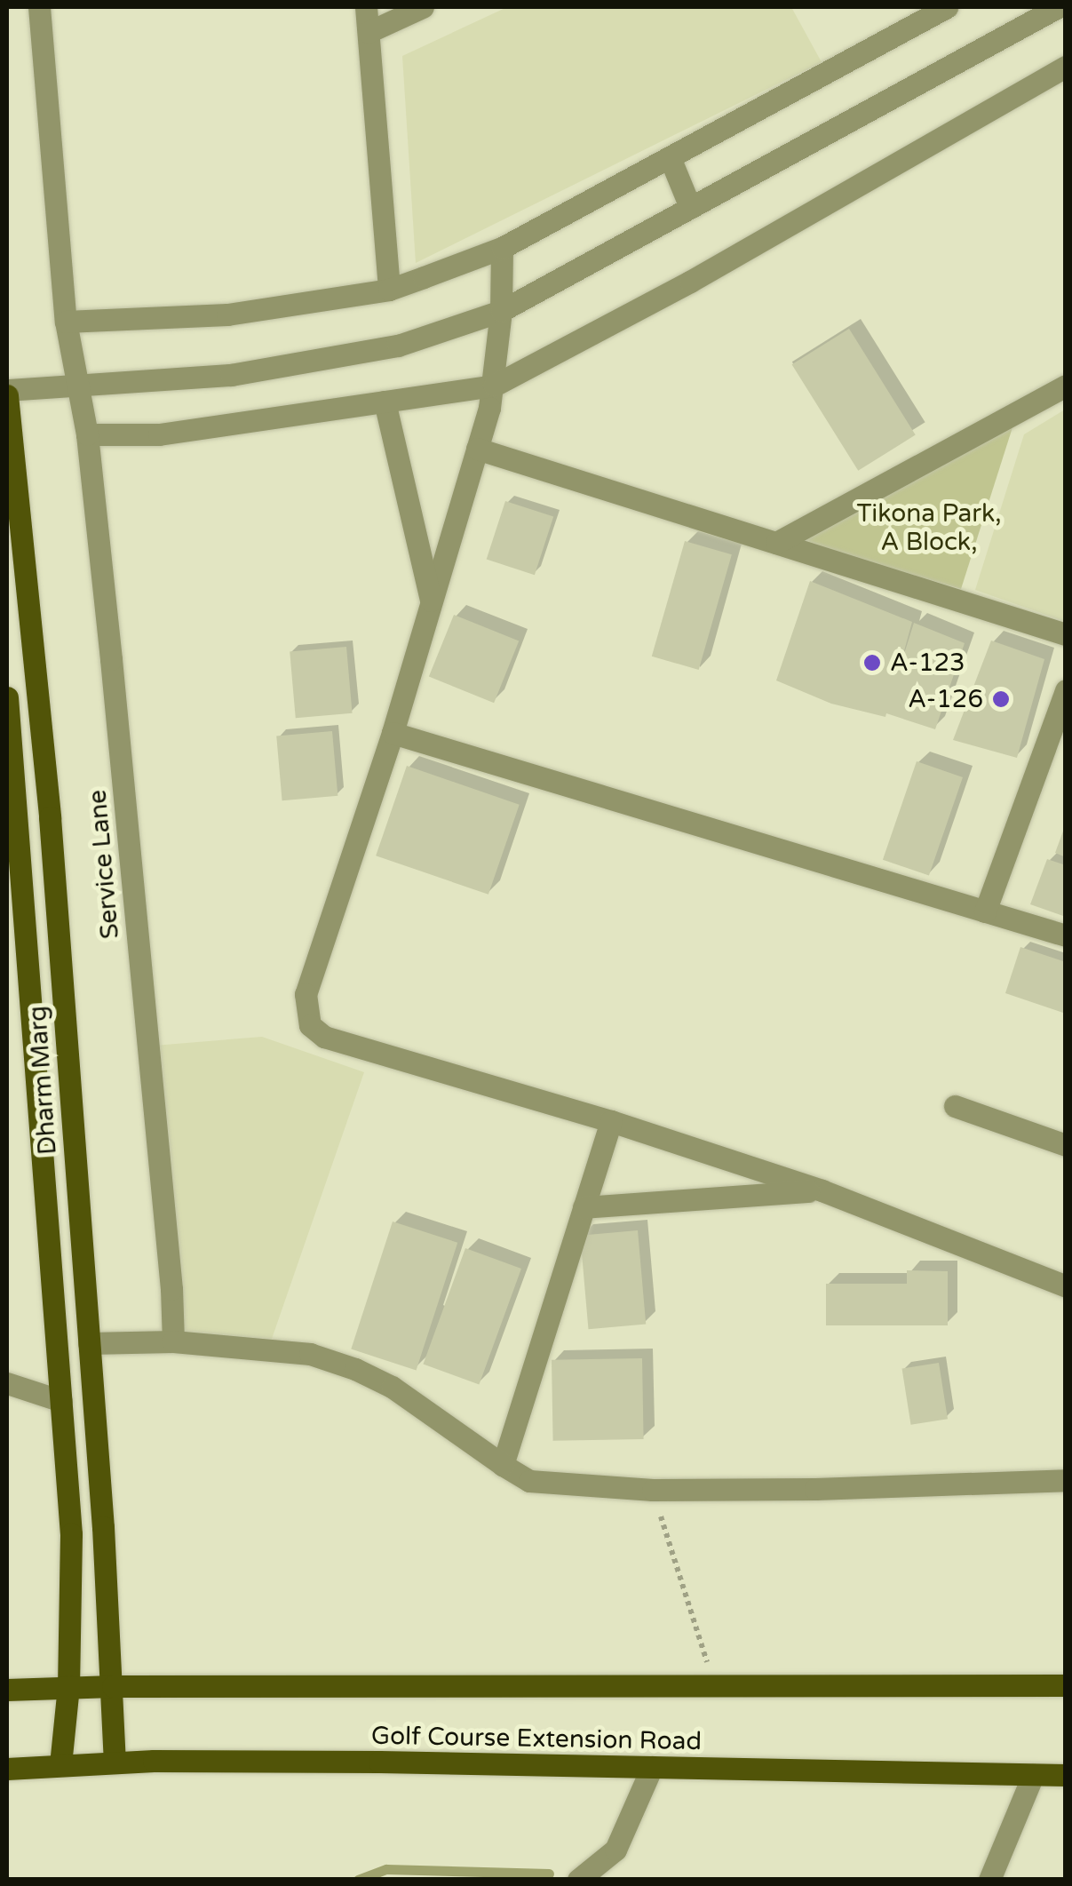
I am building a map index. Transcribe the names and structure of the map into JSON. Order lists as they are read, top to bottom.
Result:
{
  "streets": {
    "main road": ["Dharm Marg", "Golf Course Extension Road"],
    "street": ["Service Lane"]
  },
  "crossings": [
    ["Dharm Marg", "Golf Course Extension Road"]
  ],
  "parks": ["Tikona Park, A Block,"],
  "places": ["A-123", "A-126"]
}
